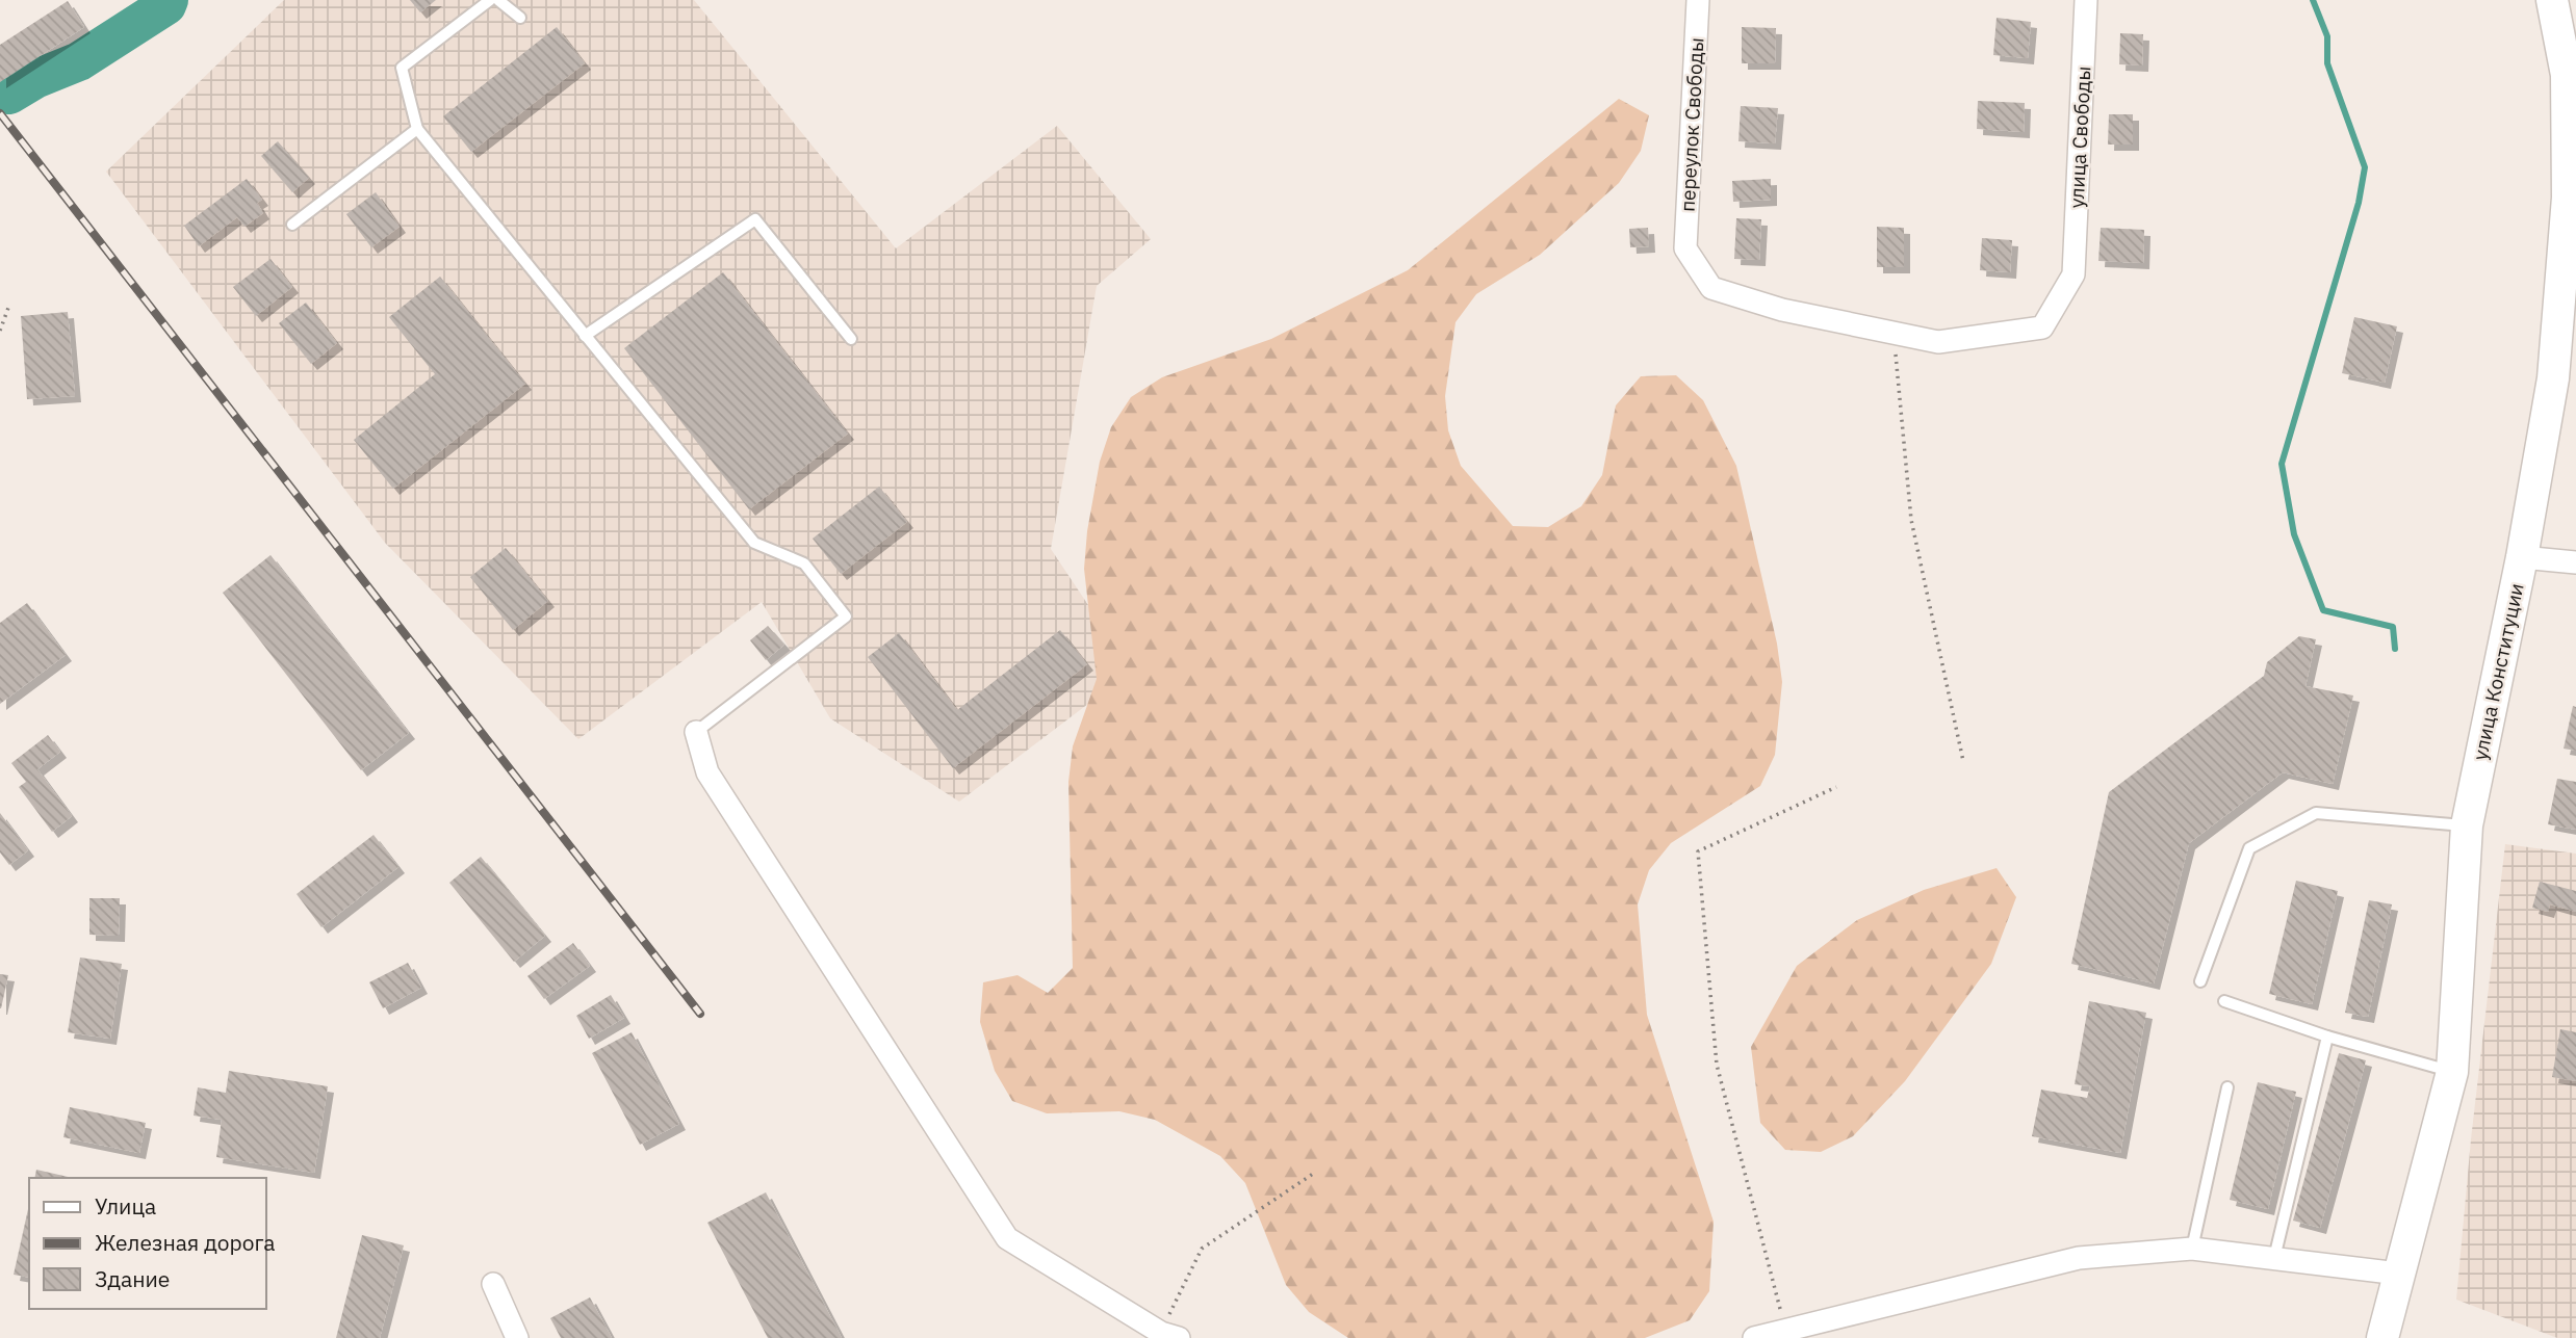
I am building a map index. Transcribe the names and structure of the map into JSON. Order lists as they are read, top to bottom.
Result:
{
  "streets": {
    "main road": ["улица Конституции"],
    "street": ["переулок Свободы", "улица Свободы"]
  },
  "crossings": [
    ["переулок Свободы", "улица Свободы"]
  ],
  "legend": ["Улица", "Железная дорога", "Здание"]
}
